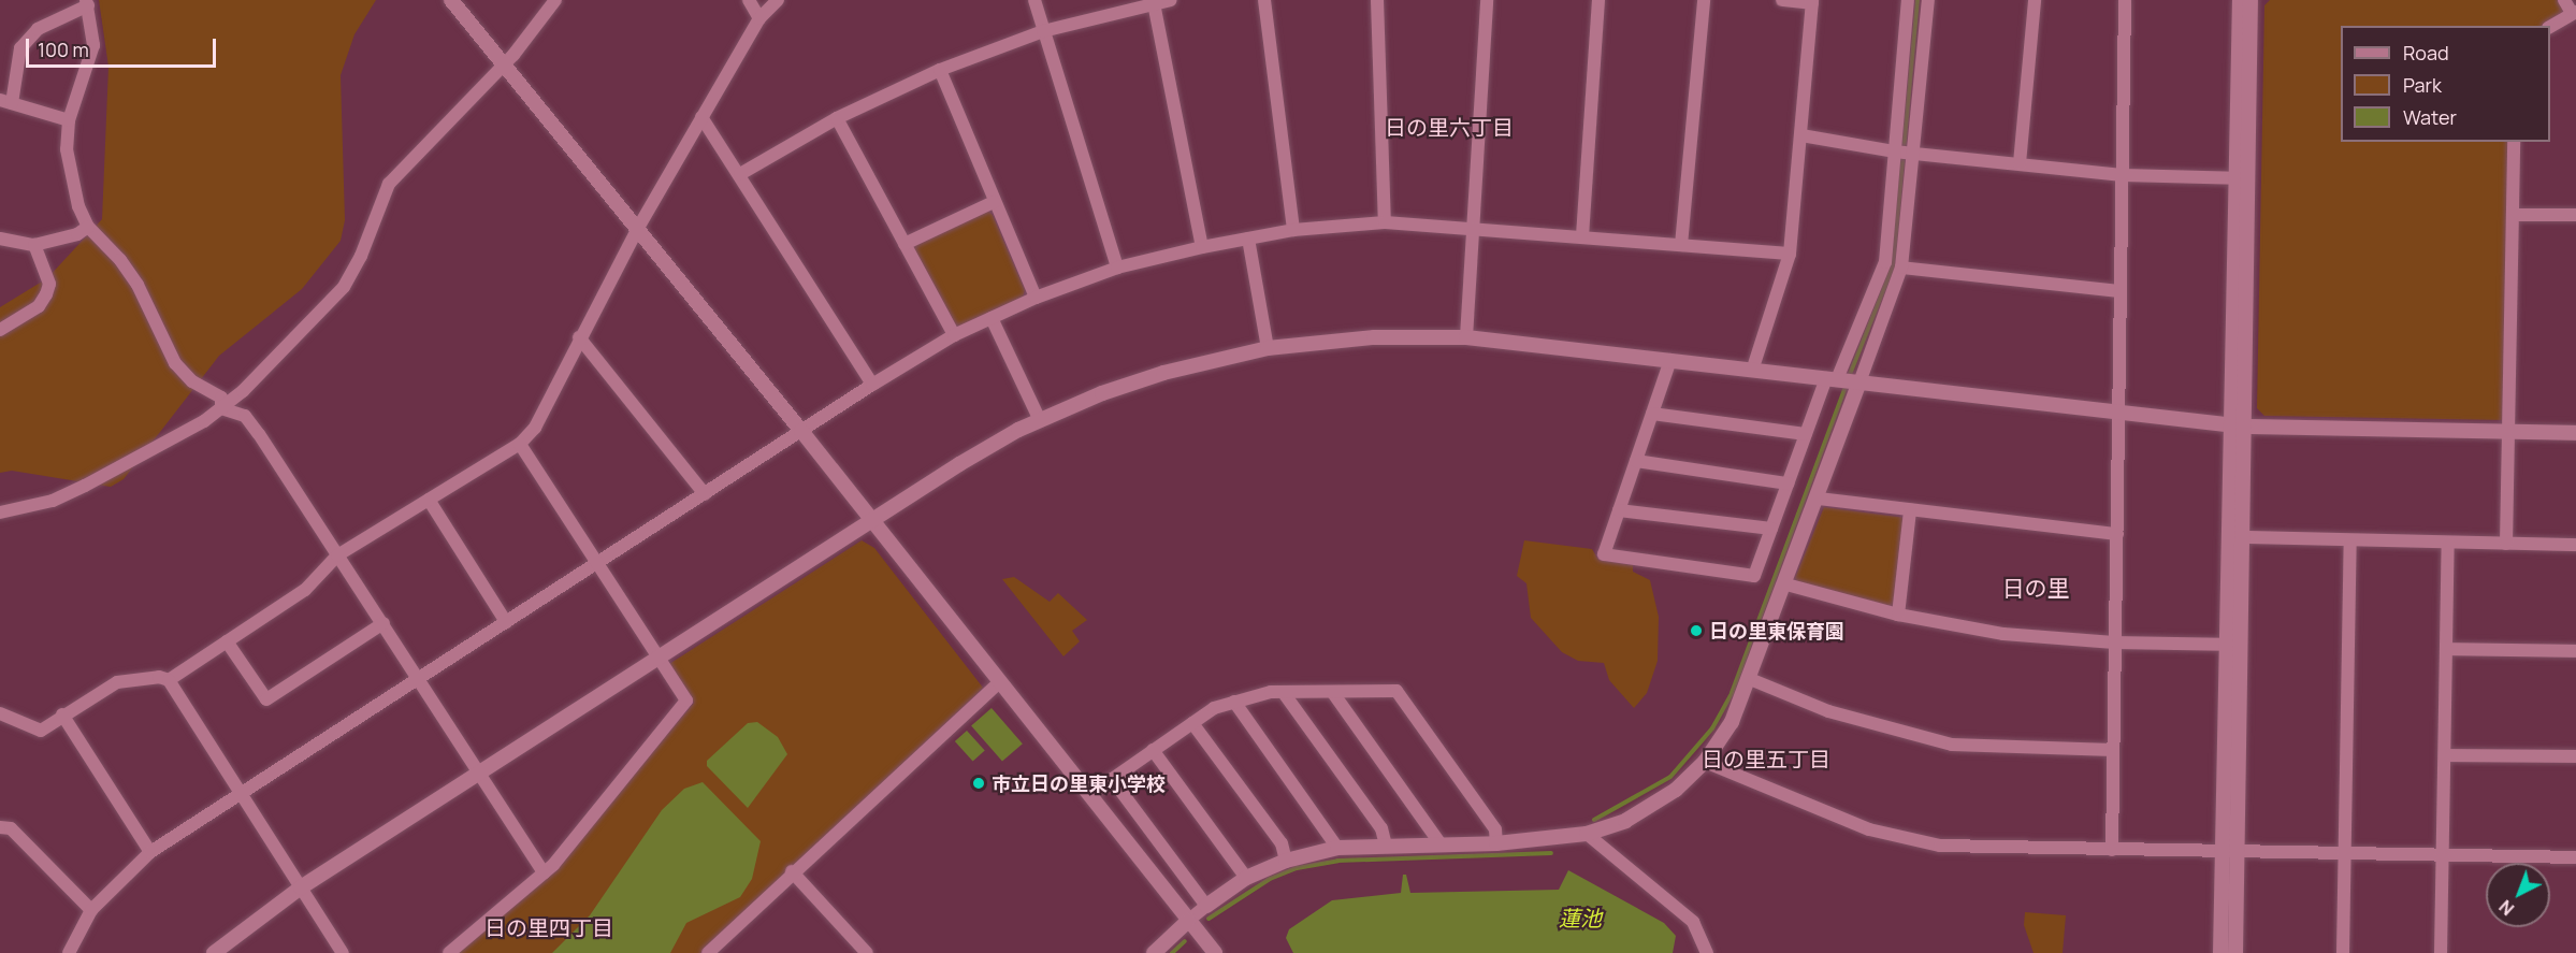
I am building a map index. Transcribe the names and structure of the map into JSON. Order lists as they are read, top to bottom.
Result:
{
  "districts": [
    "日の里六丁目",
    "日の里",
    "日の里五丁目",
    "日の里四丁目"
  ],
  "water": ["蓮池"],
  "places": ["日の里東保育園", "市立日の里東小学校"],
  "legend": ["Road", "Park", "Water"],
  "scale_bar": "100 m",
  "north": "bottom left"
}
